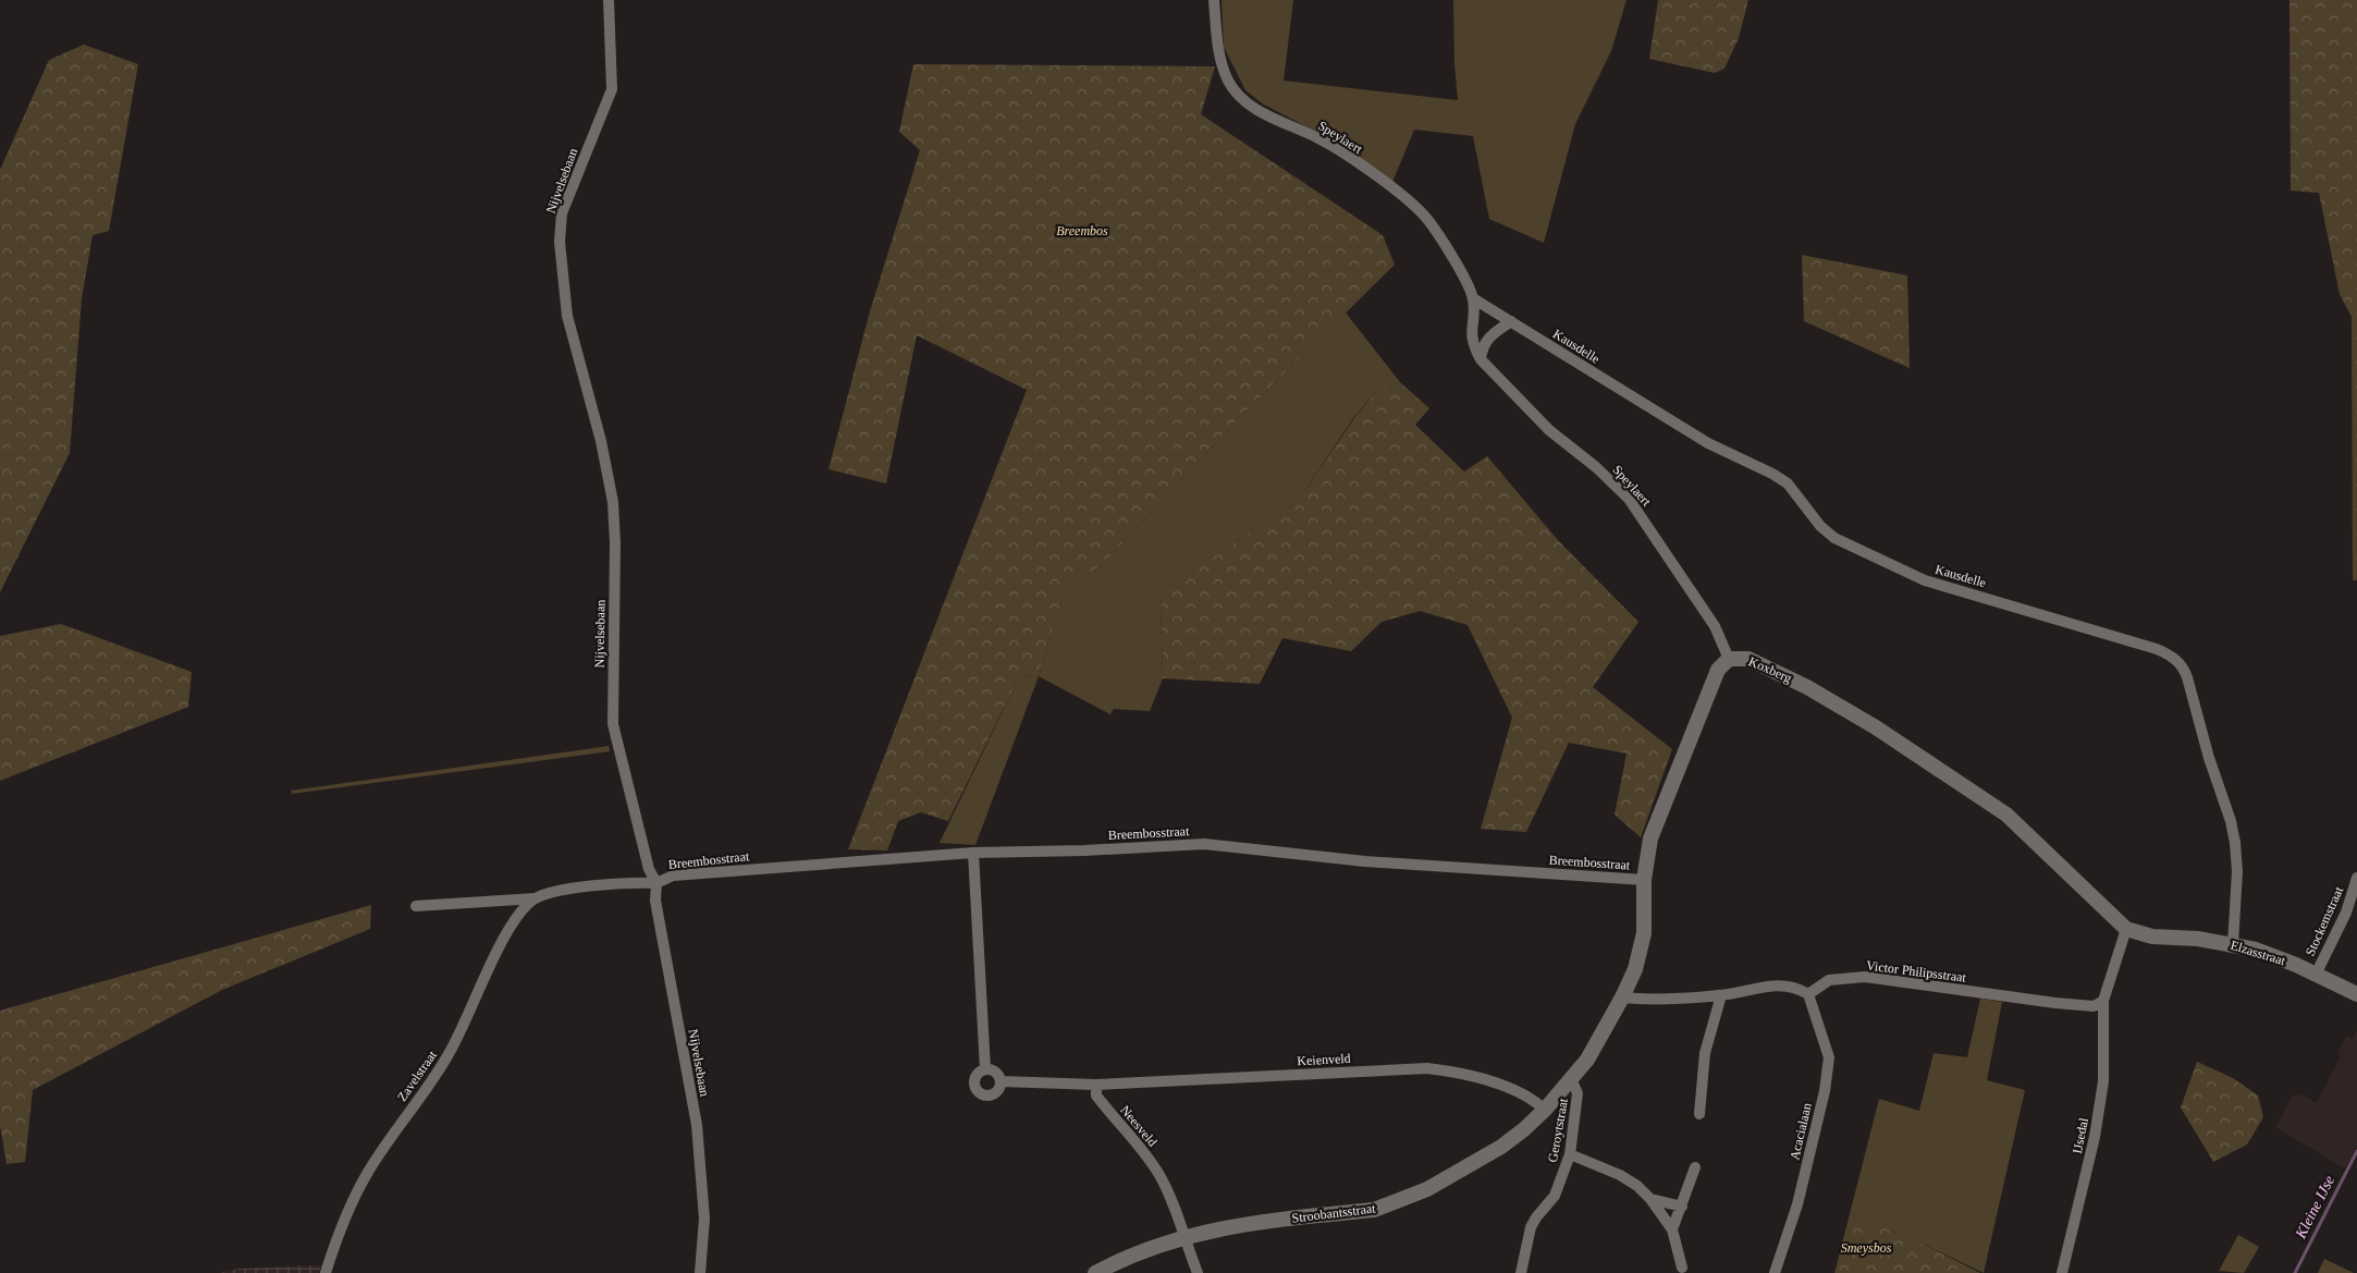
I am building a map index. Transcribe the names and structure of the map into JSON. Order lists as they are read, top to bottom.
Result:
{
  "streets": {
    "street": [
      "Speylaert",
      "Nijvelsebaan",
      "Kausdelle",
      "Koxberg",
      "Breembosstraat",
      "Stockemstraat",
      "Elzasstraat",
      "Victor Philipsstraat",
      "Keienveld",
      "Zavelstraat",
      "Neesveld",
      "Geroytstraat",
      "Acacialaan",
      "IJsedal",
      "Stroobantsstraat"
    ]
  },
  "crossings": [
    ["Speylaert", "Koxberg"],
    ["Nijvelsebaan", "Breembosstraat"],
    ["Kausdelle", "Elzasstraat"],
    ["Koxberg", "Breembosstraat"],
    ["Koxberg", "Elzasstraat"],
    ["Koxberg", "Geroytstraat"],
    ["Koxberg", "Stroobantsstraat"],
    ["Stockemstraat", "Elzasstraat"],
    ["Victor Philipsstraat", "Acacialaan"],
    ["Victor Philipsstraat", "IJsedal"],
    ["Keienveld", "Neesveld"],
    ["Keienveld", "Stroobantsstraat"],
    ["Neesveld", "Stroobantsstraat"],
    ["Geroytstraat", "Stroobantsstraat"]
  ],
  "water": ["Kleine IJse"],
  "parks": ["Breembos", "Smeysbos"]
}
